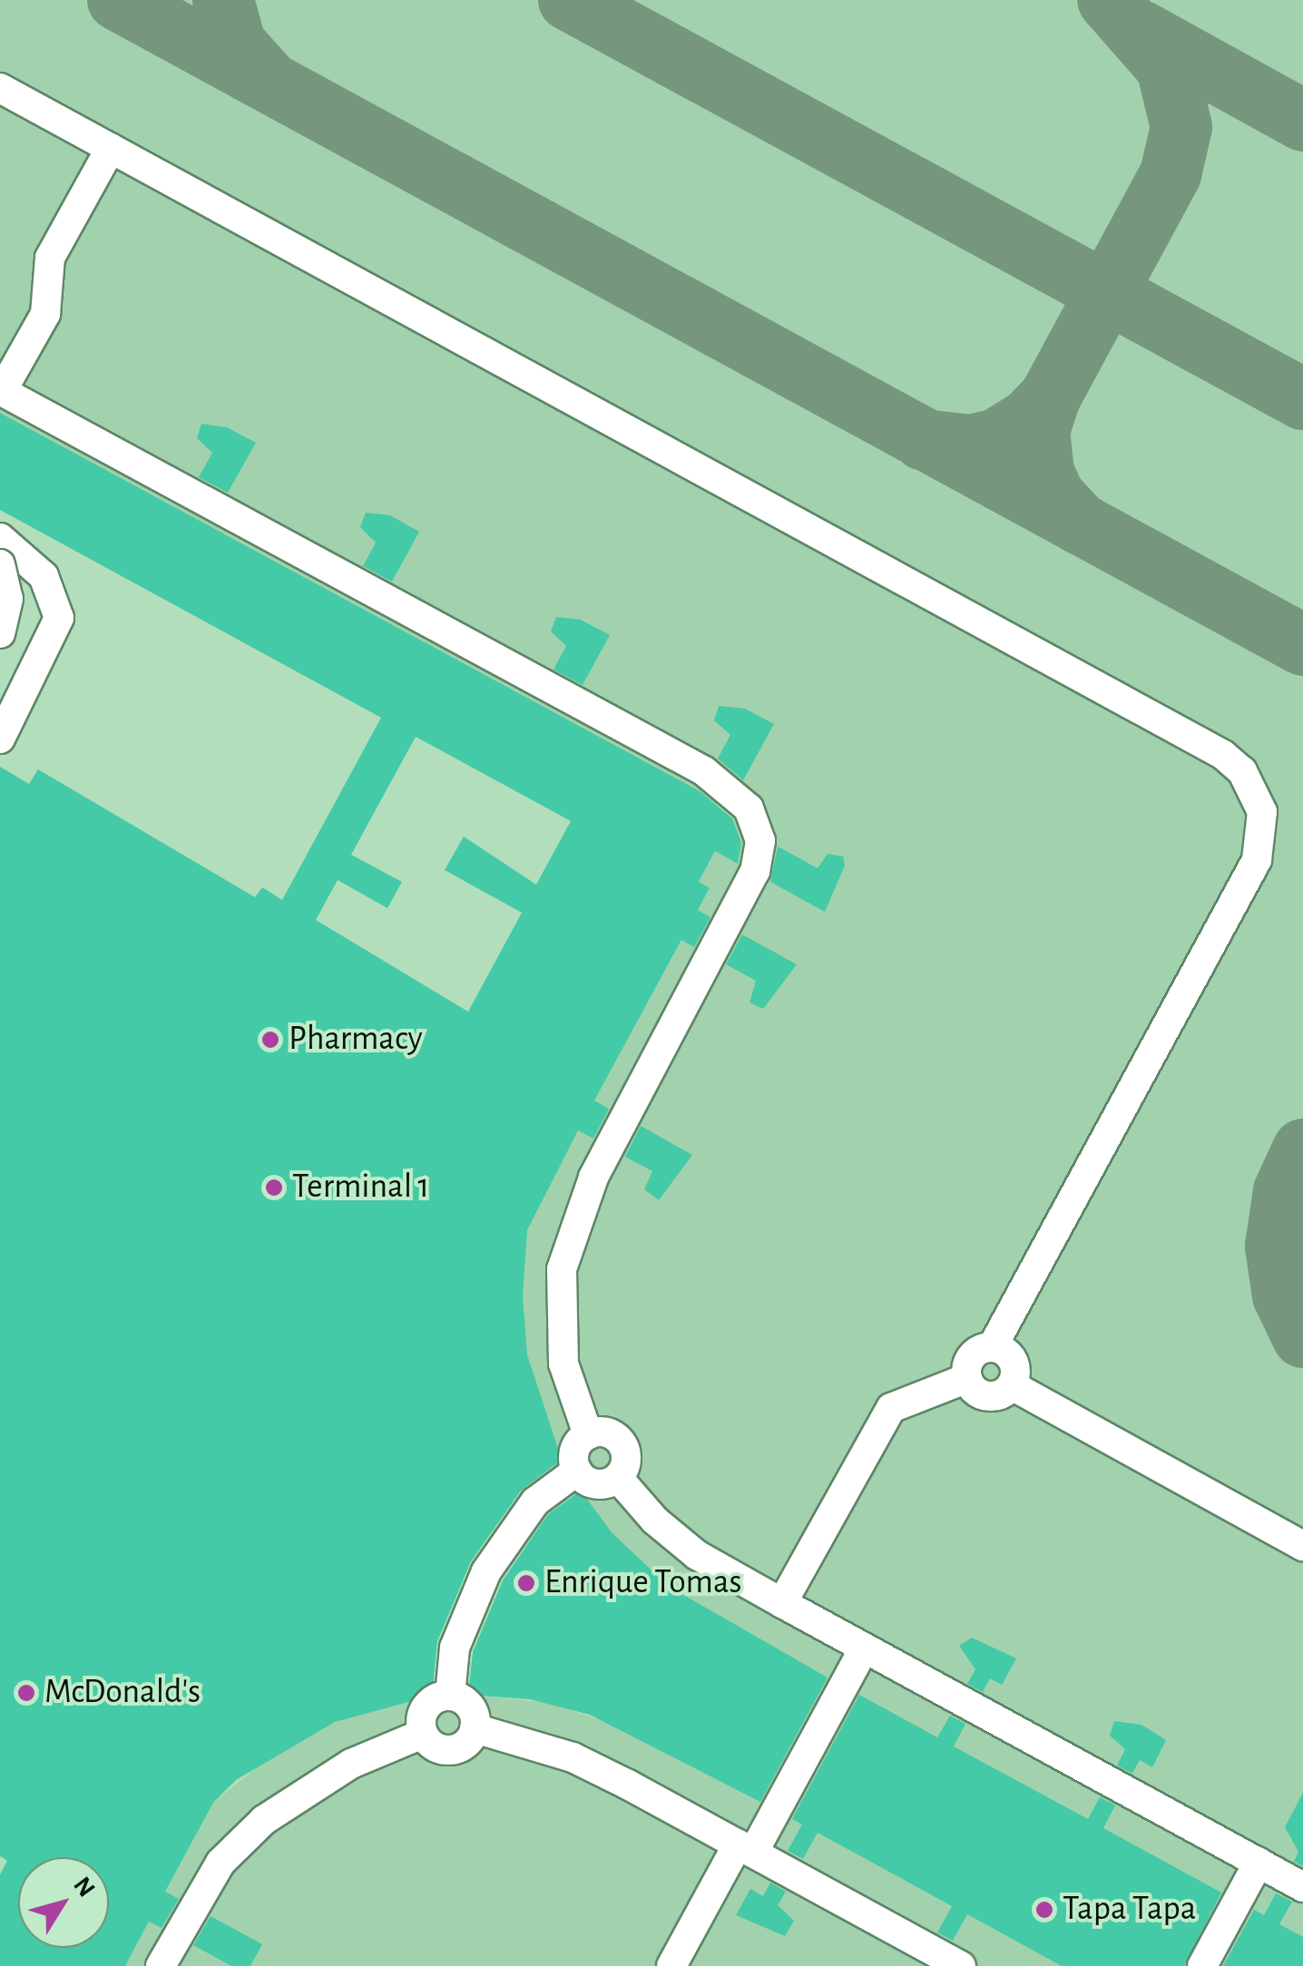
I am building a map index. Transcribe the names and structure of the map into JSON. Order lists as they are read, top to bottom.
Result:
{
  "places": [
    "Pharmacy",
    "Terminal 1",
    "Enrique Tomas",
    "McDonald's",
    "Tapa Tapa"
  ],
  "north": "top right"
}
